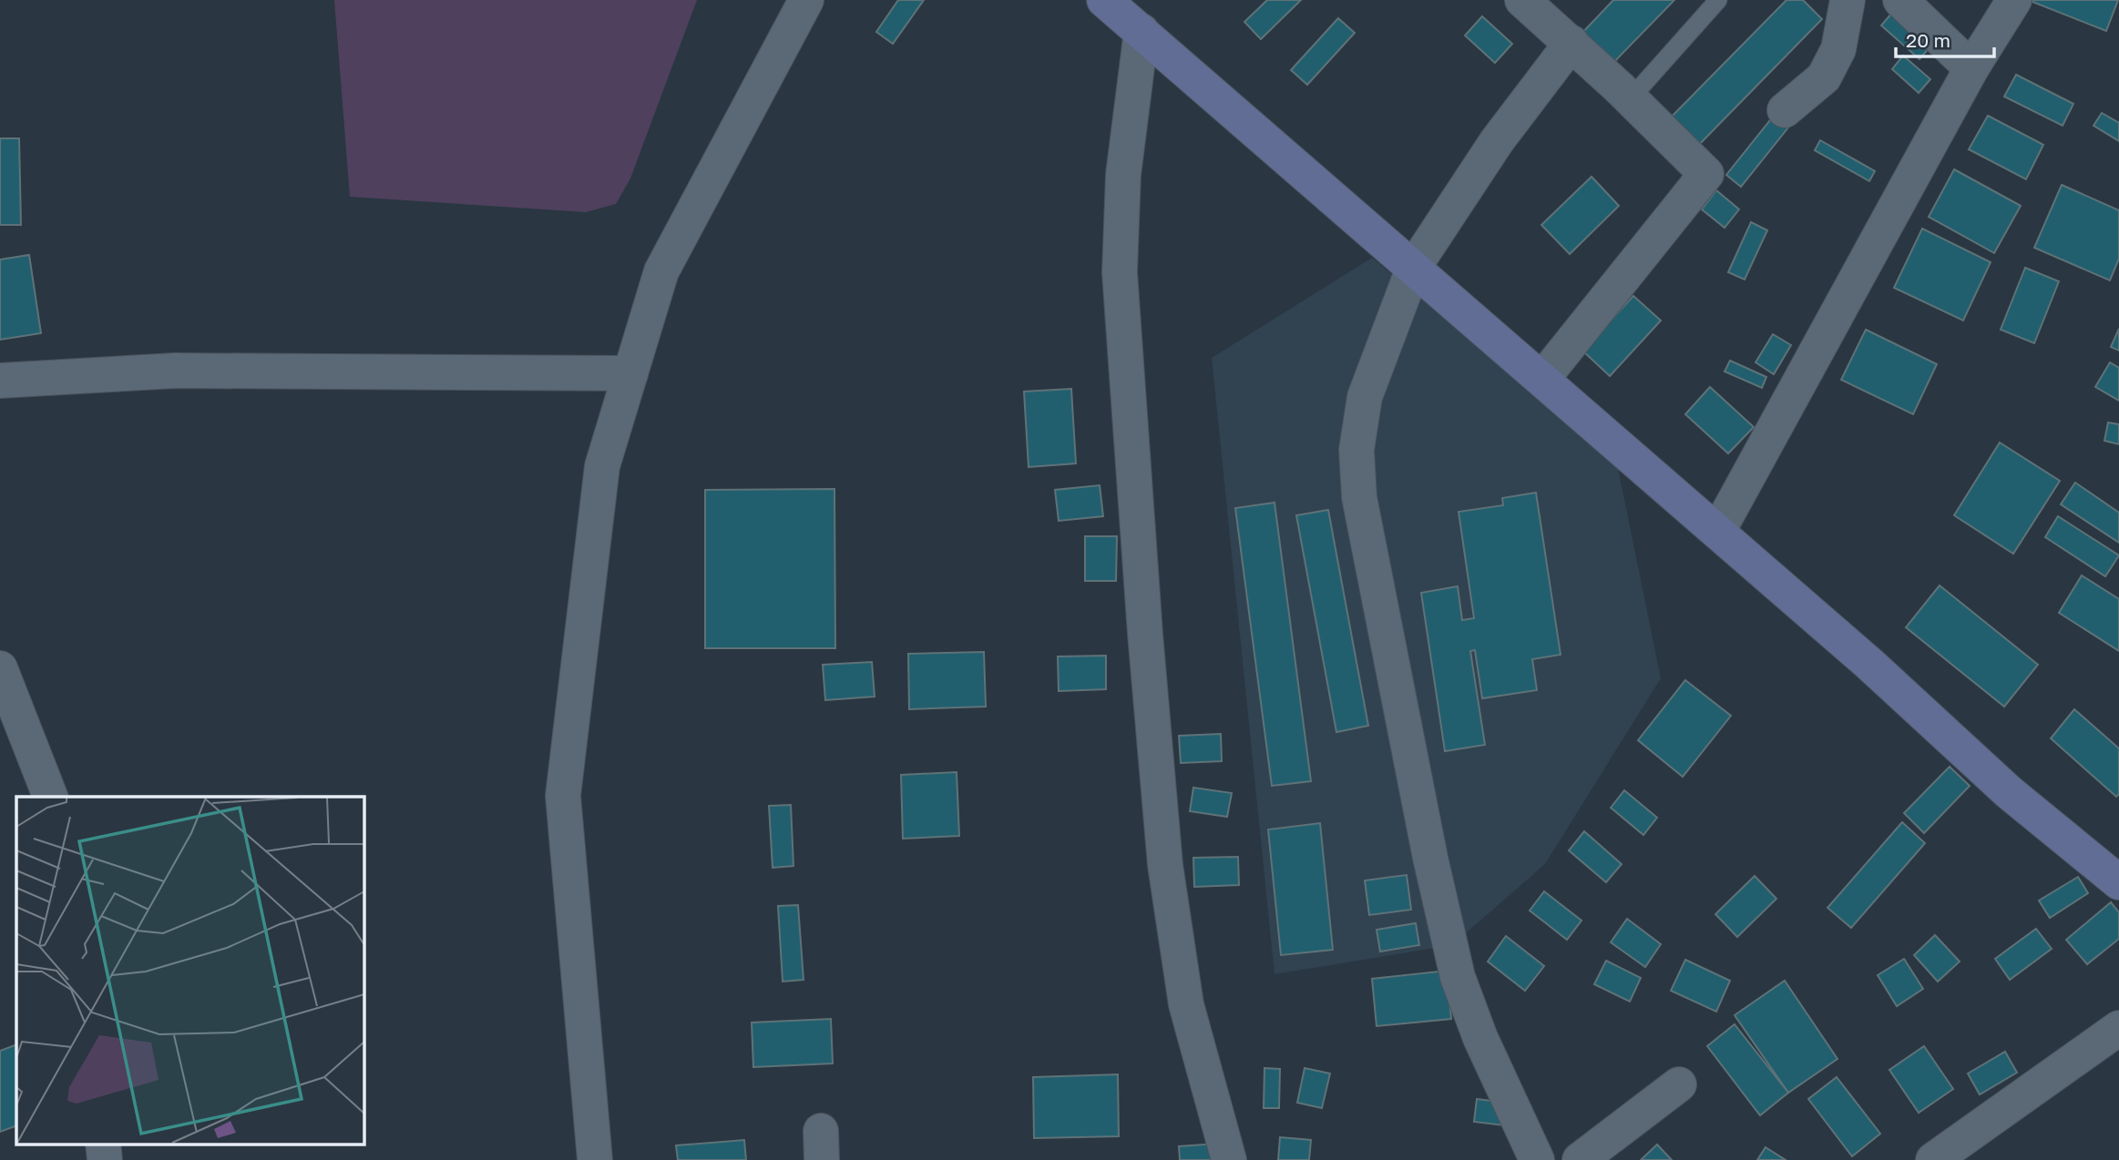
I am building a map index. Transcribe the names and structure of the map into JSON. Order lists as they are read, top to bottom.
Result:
{
  "scale_bar": "20 m"
}
